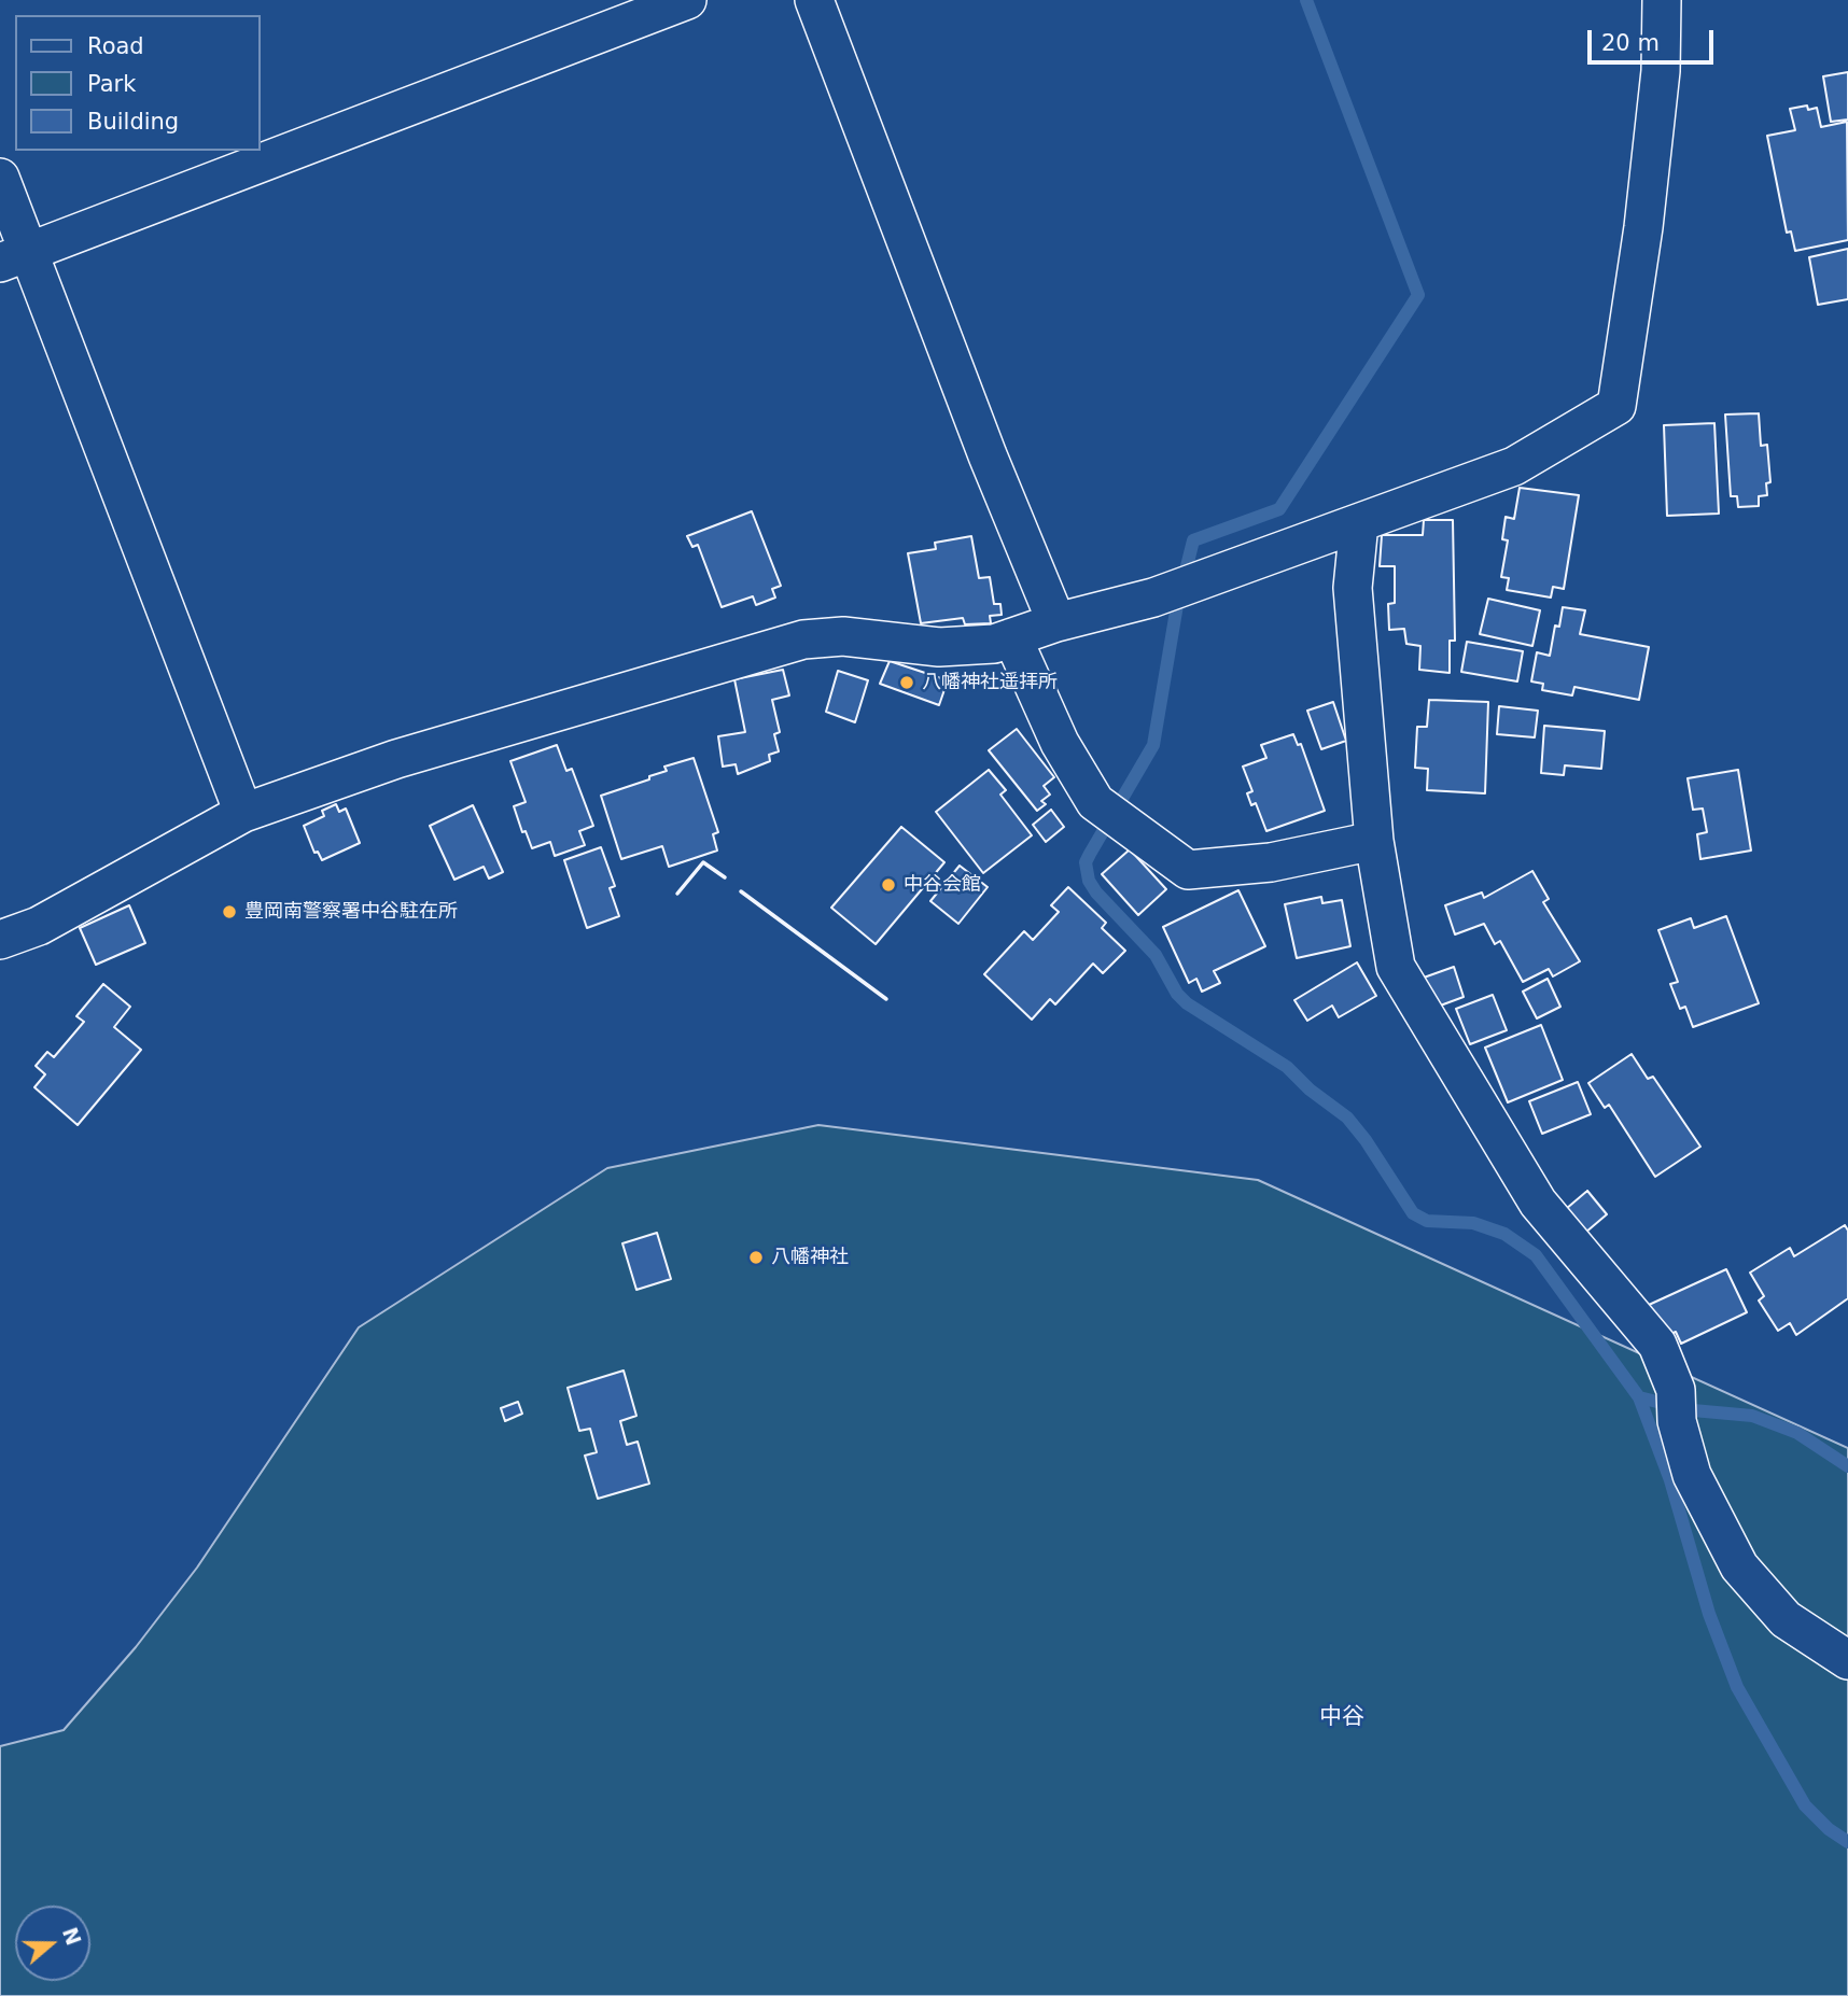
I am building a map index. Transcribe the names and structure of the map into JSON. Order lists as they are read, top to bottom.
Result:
{
  "districts": ["中谷"],
  "places": [
    "八幡神社遥拝所",
    "中谷会館",
    "豊岡南警察署中谷駐在所",
    "八幡神社"
  ],
  "legend": ["Road", "Park", "Building"],
  "scale_bar": "20 m",
  "north": "right"
}
